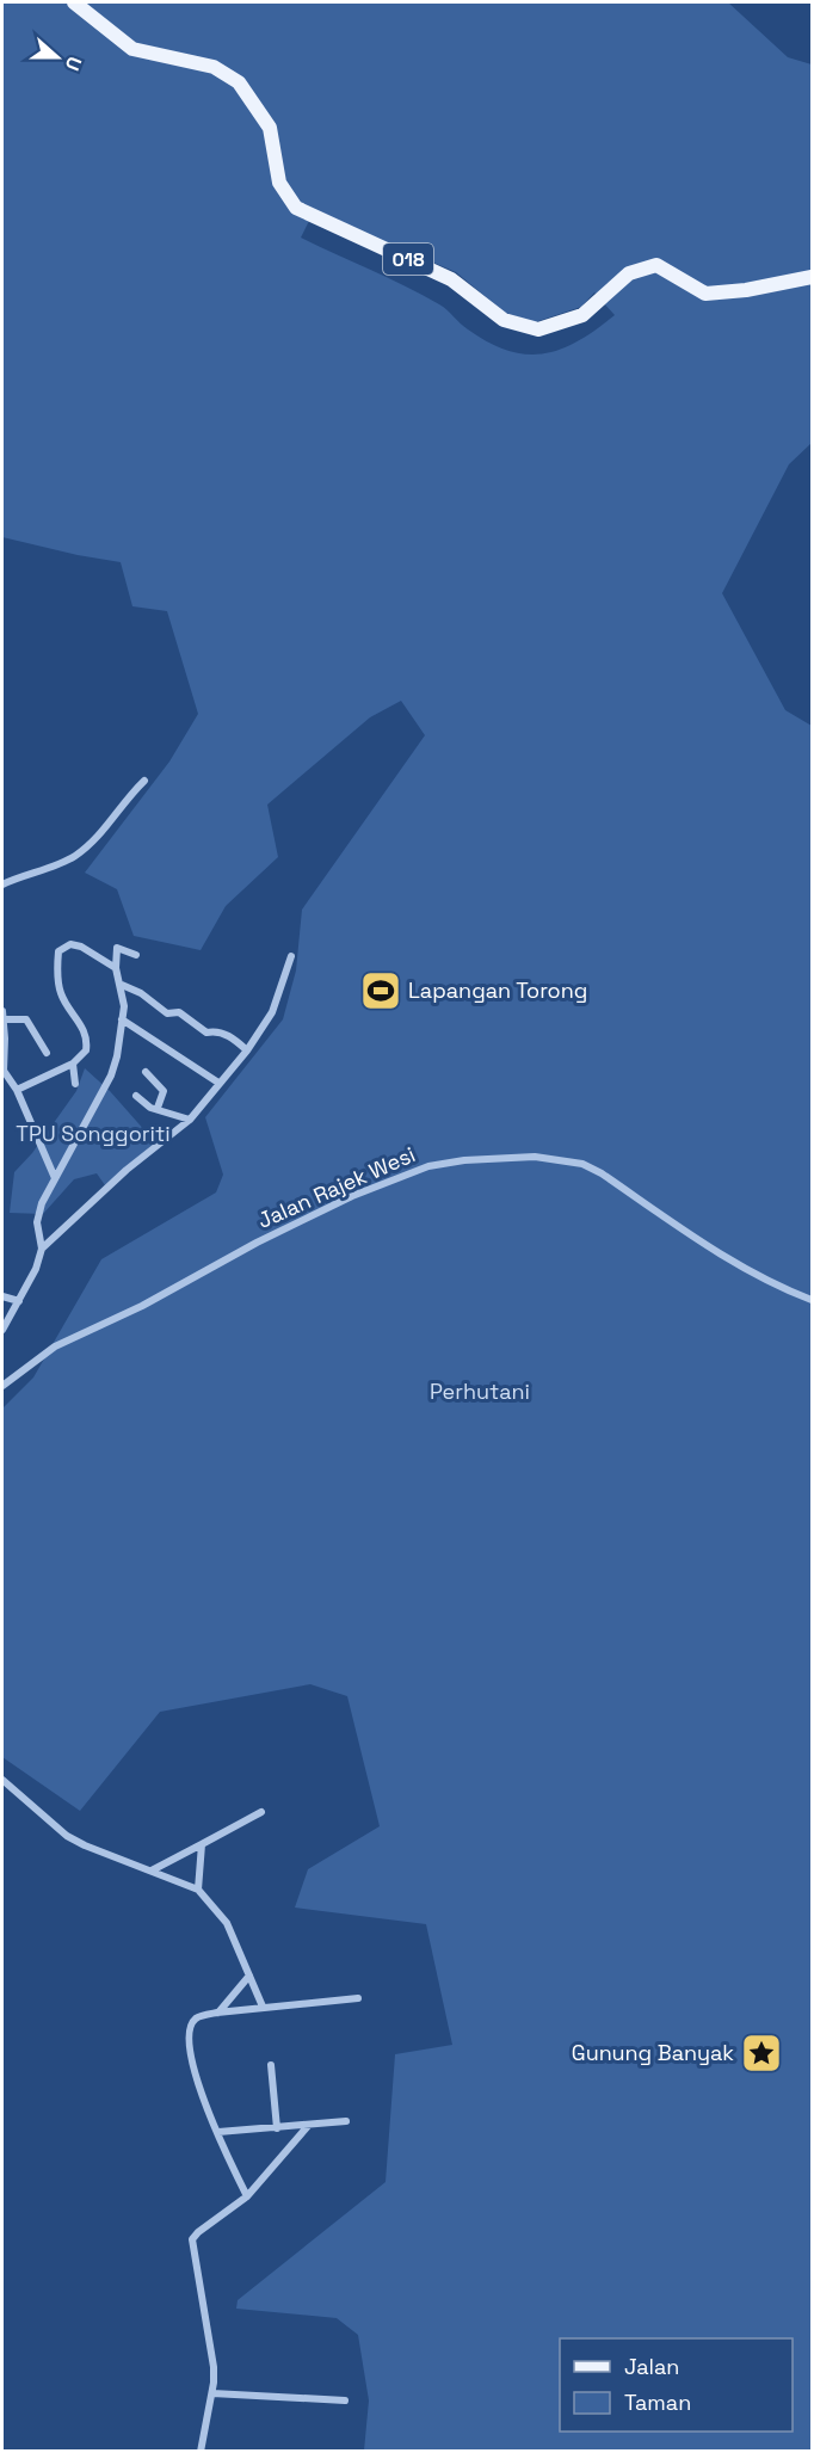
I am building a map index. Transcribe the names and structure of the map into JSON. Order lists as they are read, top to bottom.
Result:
{
  "streets": {
    "main road": ["018"],
    "street": ["Jalan Rajek Wesi"]
  },
  "parks": ["TPU Songgoriti", "Perhutani"],
  "places": {
    "sports": ["Lapangan Torong"],
    "place": ["Gunung Banyak"]
  },
  "legend": ["Jalan", "Taman"],
  "north": "right"
}
